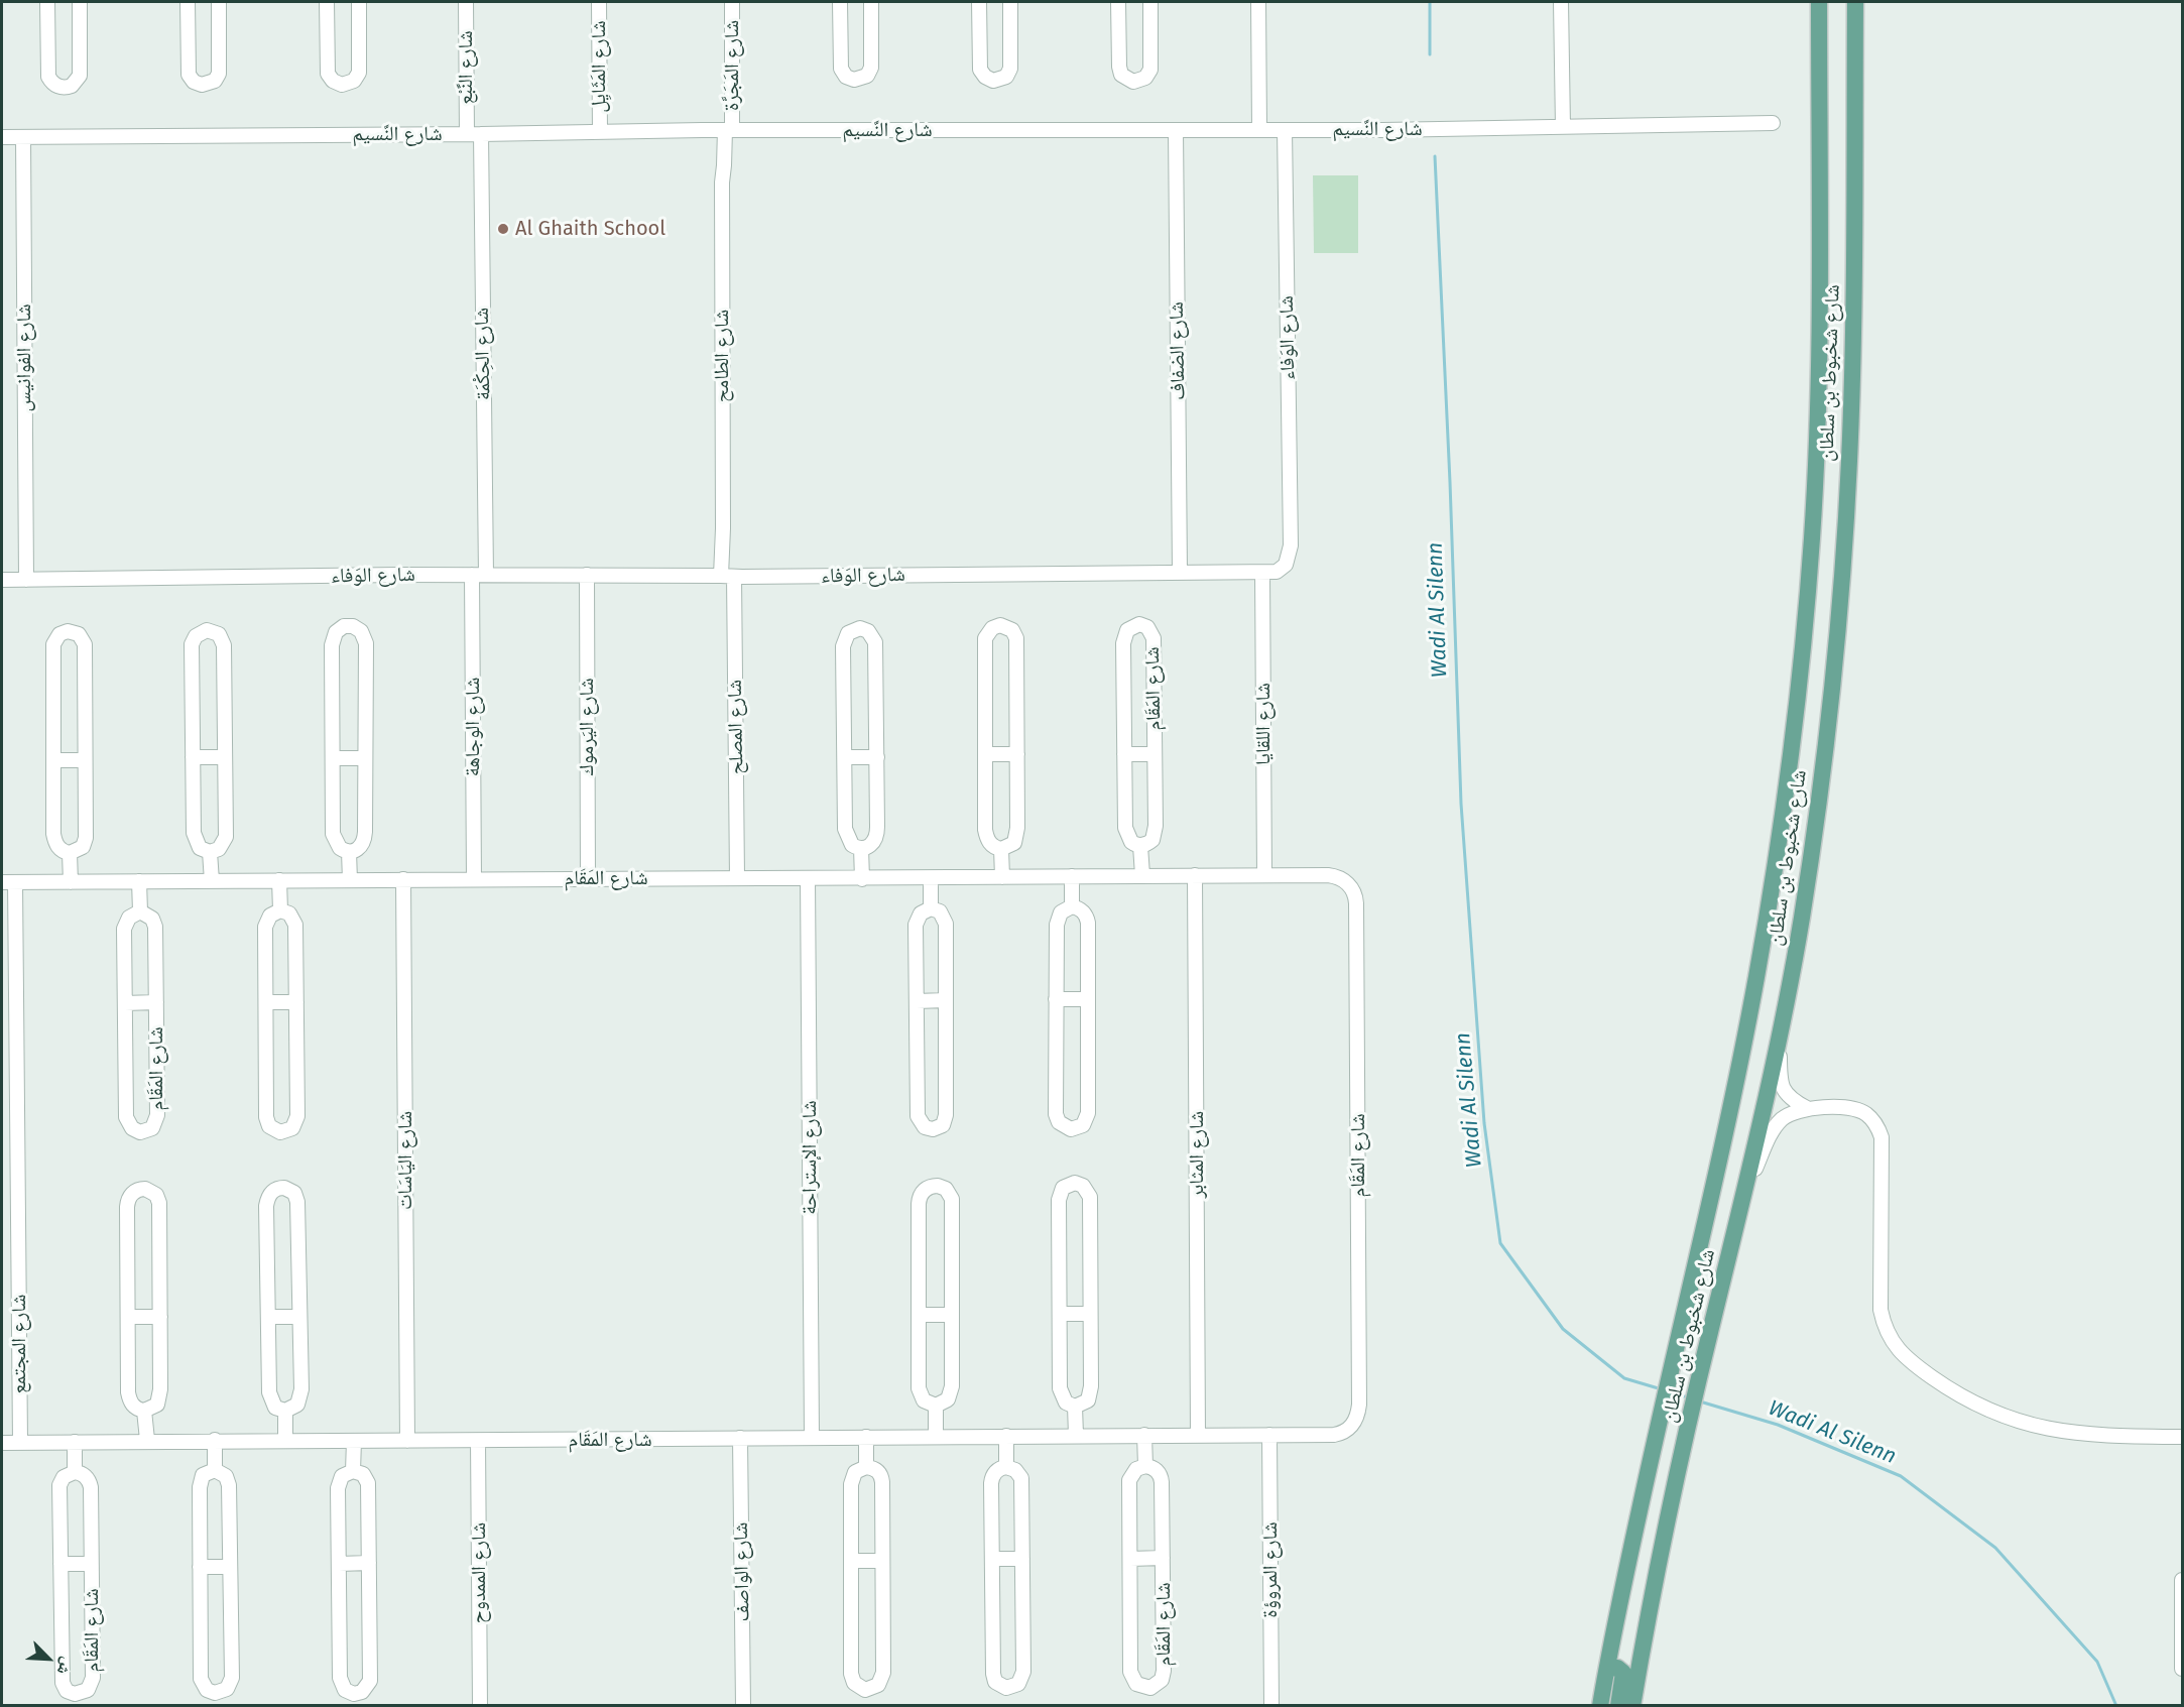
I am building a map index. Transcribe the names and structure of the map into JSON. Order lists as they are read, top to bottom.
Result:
{
  "streets": {
    "main road": ["شارع شخبوط بن سلطان"],
    "street": [
      "شارع المَجَرَّة",
      "شارع المَثَايِل",
      "شارع النَّبْع",
      "شارع النَّسيم",
      "شارع الوَفاء",
      "شارع الضفاف",
      "شارع الحِكْمَة",
      "شارع الطامح",
      "شارع الفوانيس",
      "شارع المَقَام",
      "شارع اللقايا",
      "شارع الوجاهة",
      "شارع اليَرموك",
      "شارع المصلح",
      "شارع المثابر",
      "شارع الإستراحة",
      "شارع اليَاسَات",
      "شارع المجتمع",
      "شارع المروؤة",
      "شارع الواصف",
      "شارع الممدوح"
    ]
  },
  "crossings": [
    ["شارع المَجَرَّة", "شارع النَّسيم"],
    ["شارع المَجَرَّة", "شارع الطامح"],
    ["شارع المَثَايِل", "شارع النَّسيم"],
    ["شارع النَّبْع", "شارع النَّسيم"],
    ["شارع النَّسيم", "شارع الوَفاء"],
    ["شارع النَّسيم", "شارع الضفاف"],
    ["شارع النَّسيم", "شارع الحِكْمَة"],
    ["شارع النَّسيم", "شارع الطامح"],
    ["شارع النَّسيم", "شارع الفوانيس"],
    ["شارع الوَفاء", "شارع الضفاف"],
    ["شارع الوَفاء", "شارع الحِكْمَة"],
    ["شارع الوَفاء", "شارع الطامح"],
    ["شارع الوَفاء", "شارع الفوانيس"],
    ["شارع الوَفاء", "شارع اللقايا"],
    ["شارع الوَفاء", "شارع الوجاهة"],
    ["شارع الوَفاء", "شارع اليَرموك"],
    ["شارع الوَفاء", "شارع المصلح"],
    ["شارع الحِكْمَة", "شارع الوجاهة"],
    ["شارع الطامح", "شارع المصلح"],
    ["شارع المَقَام", "شارع اللقايا"],
    ["شارع المَقَام", "شارع الوجاهة"],
    ["شارع المَقَام", "شارع اليَرموك"],
    ["شارع المَقَام", "شارع المصلح"],
    ["شارع المَقَام", "شارع المثابر"],
    ["شارع المَقَام", "شارع الإستراحة"],
    ["شارع المَقَام", "شارع اليَاسَات"],
    ["شارع المَقَام", "شارع المجتمع"],
    ["شارع المَقَام", "شارع المروؤة"],
    ["شارع المَقَام", "شارع الواصف"],
    ["شارع المَقَام", "شارع الممدوح"]
  ],
  "water": ["Wadi Al Silenn"],
  "places": ["Al Ghaith School"],
  "north": "bottom right"
}
